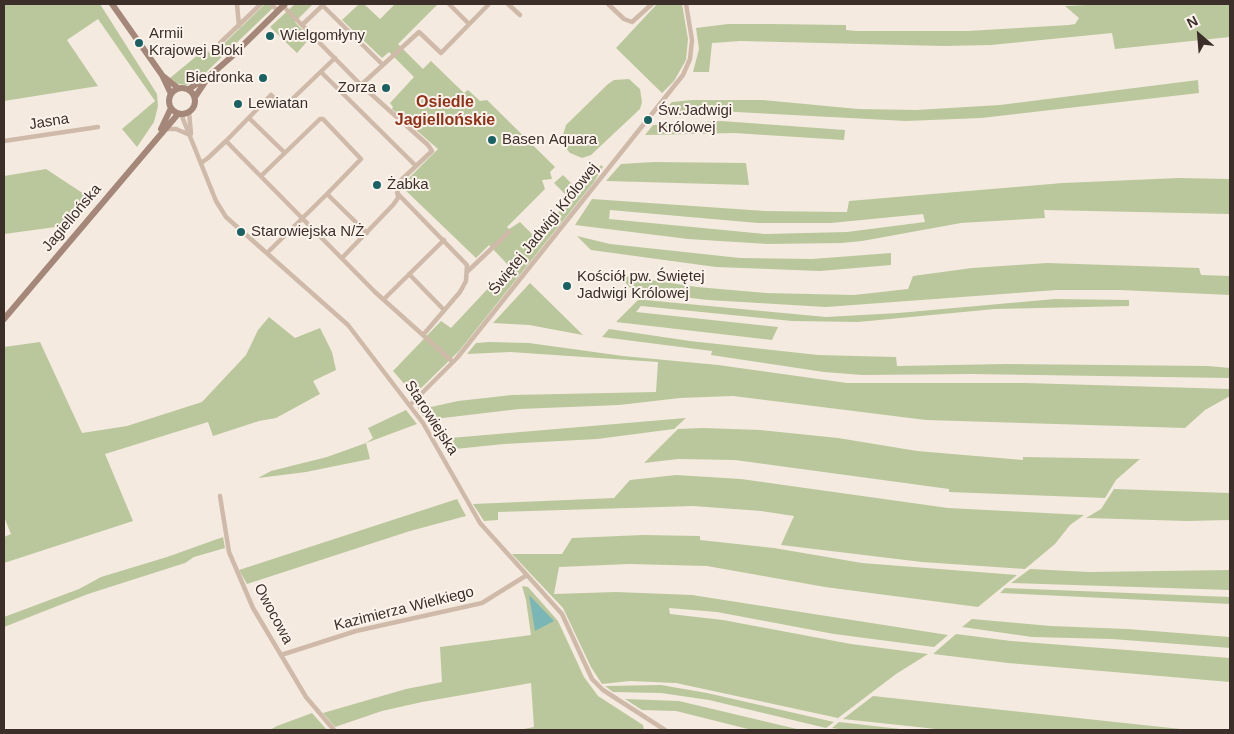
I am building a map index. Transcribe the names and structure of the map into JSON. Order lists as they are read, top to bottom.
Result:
{
  "streets": {
    "street": [
      "Jasna",
      "Jagiellońska",
      "Świętej Jadwigi Królowej",
      "Starowiejska",
      "Kazimierza Wielkiego",
      "Owocowa"
    ]
  },
  "crossings": [
    ["Jagiellońska", "Starowiejska"],
    ["Świętej Jadwigi Królowej", "Starowiejska"],
    ["Starowiejska", "Kazimierza Wielkiego"],
    ["Kazimierza Wielkiego", "Owocowa"]
  ],
  "districts": ["Osiedle Jagiellońskie"],
  "places": [
    "Wielgomłyny",
    "Armii Krajowej Bloki",
    "Biedronka",
    "Zorza",
    "Lewiatan",
    "Św.Jadwigi Królowej",
    "Basen Aquara",
    "Żabka",
    "Starowiejska N/Ż",
    "Kościół pw. Świętej Jadwigi Królowej"
  ],
  "north": "top left"
}
